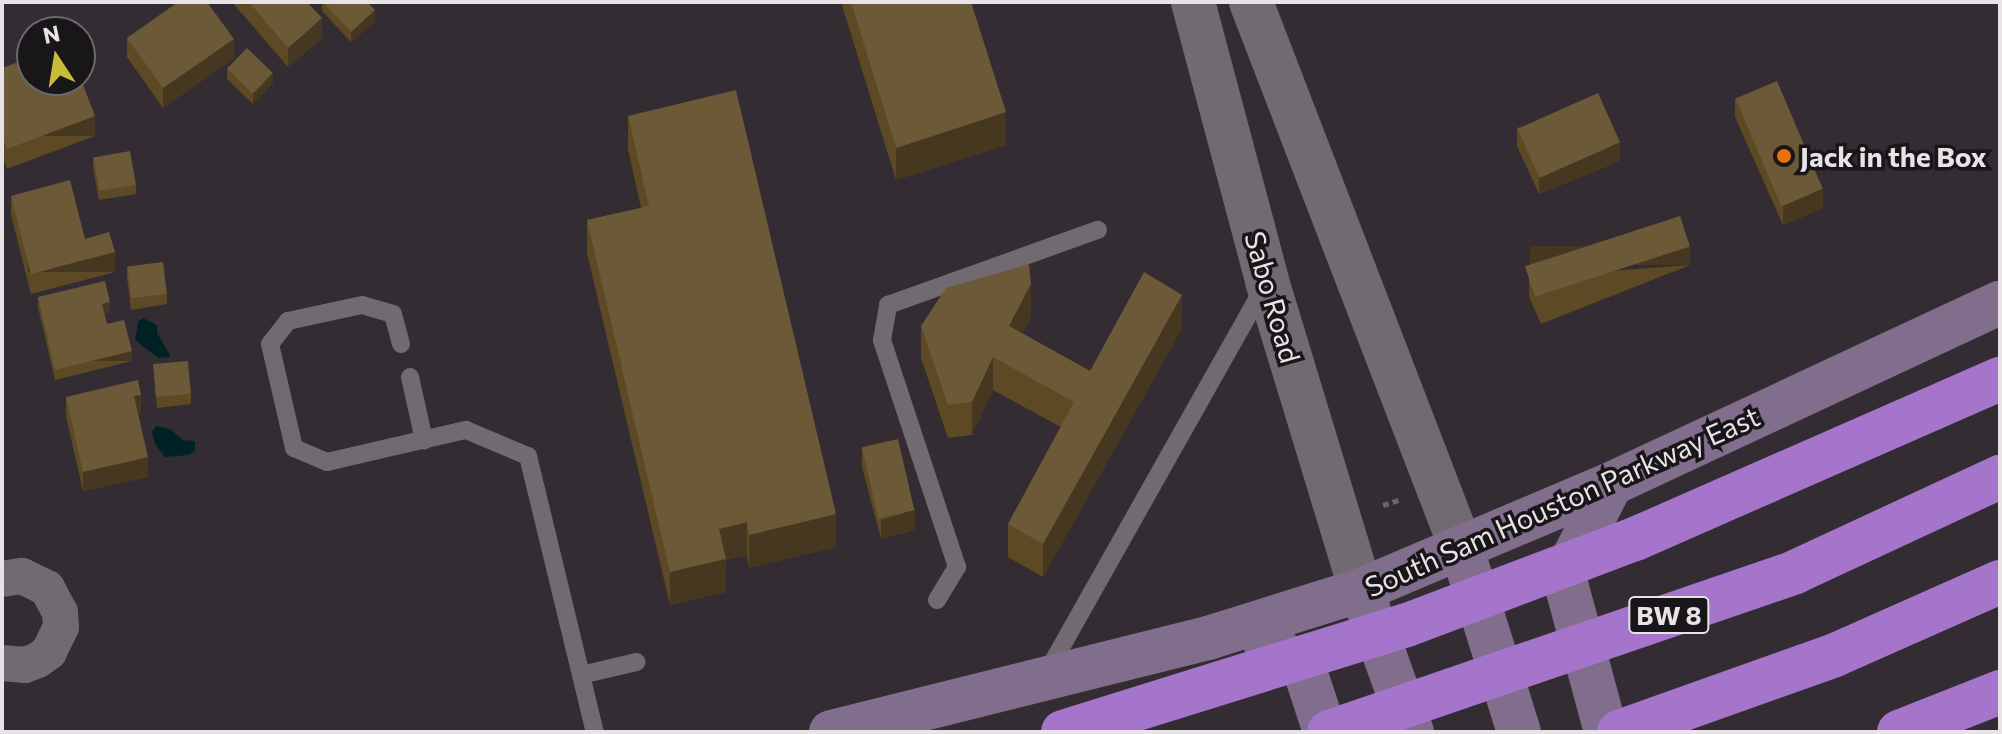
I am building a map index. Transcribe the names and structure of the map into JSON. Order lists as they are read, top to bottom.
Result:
{
  "streets": {
    "highway": ["BW 8"],
    "main road": ["South Sam Houston Parkway East"],
    "street": ["Sabo Road"]
  },
  "crossings": [
    ["Sabo Road", "South Sam Houston Parkway East"]
  ],
  "places": ["Jack in the Box"],
  "north": "top"
}
